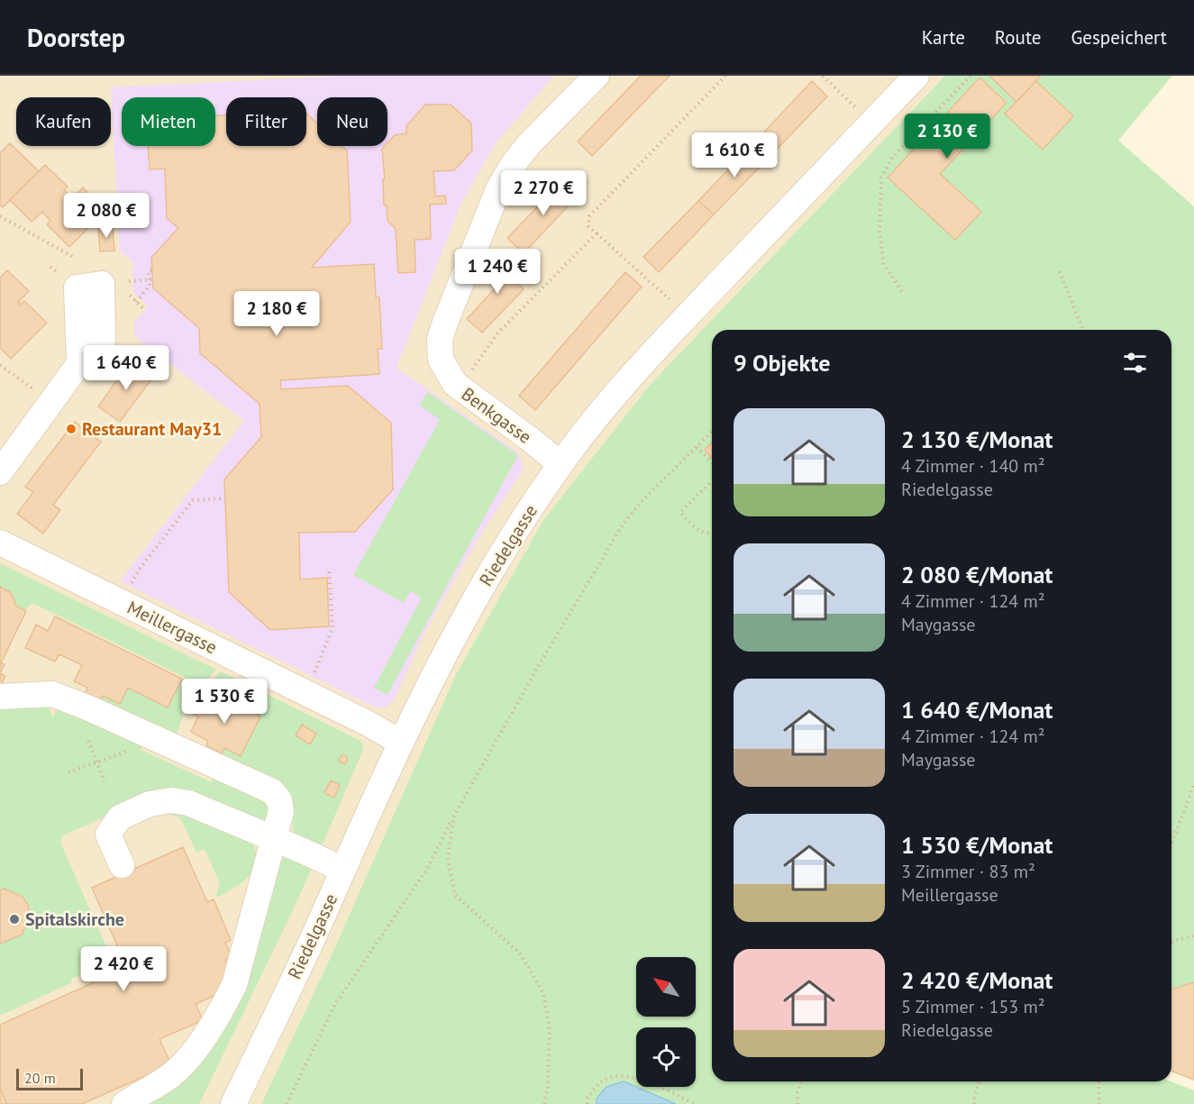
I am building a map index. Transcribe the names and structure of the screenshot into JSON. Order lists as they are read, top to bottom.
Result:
{
  "streets": {
    "street": ["Benkgasse", "Riedelgasse", "Meillergasse"]
  },
  "crossings": [
    ["Benkgasse", "Riedelgasse"],
    ["Riedelgasse", "Meillergasse"]
  ],
  "places": ["Restaurant May31", "Spitalskirche"],
  "scale_bar": "20 m",
  "north": "top left",
  "page": {
    "header": "Doorstep",
    "nav": ["Karte", "Route", "Gespeichert"],
    "chip": [
      "Kaufen",
      "Mieten",
      "Filter",
      "Neu"
    ],
    "price": [
      "2 130 €",
      "1 610 €",
      "2 270 €",
      "2 080 €",
      "1 240 €",
      "2 180 €",
      "1 640 €",
      "1 530 €",
      "2 420 €"
    ],
    "heading": "9 Objekte",
    "list": [
      {
        "name": "2 130 €/Monat",
        "note": "4 Zimmer · 140 m² · Riedelgasse"
      },
      {
        "name": "2 080 €/Monat",
        "note": "4 Zimmer · 124 m² · Maygasse"
      },
      {
        "name": "1 640 €/Monat",
        "note": "4 Zimmer · 124 m² · Maygasse"
      },
      {
        "name": "1 530 €/Monat",
        "note": "3 Zimmer · 83 m² · Meillergasse"
      },
      {
        "name": "2 420 €/Monat",
        "note": "5 Zimmer · 153 m² · Riedelgasse"
      }
    ],
    "scale": "20 m"
  }
}
